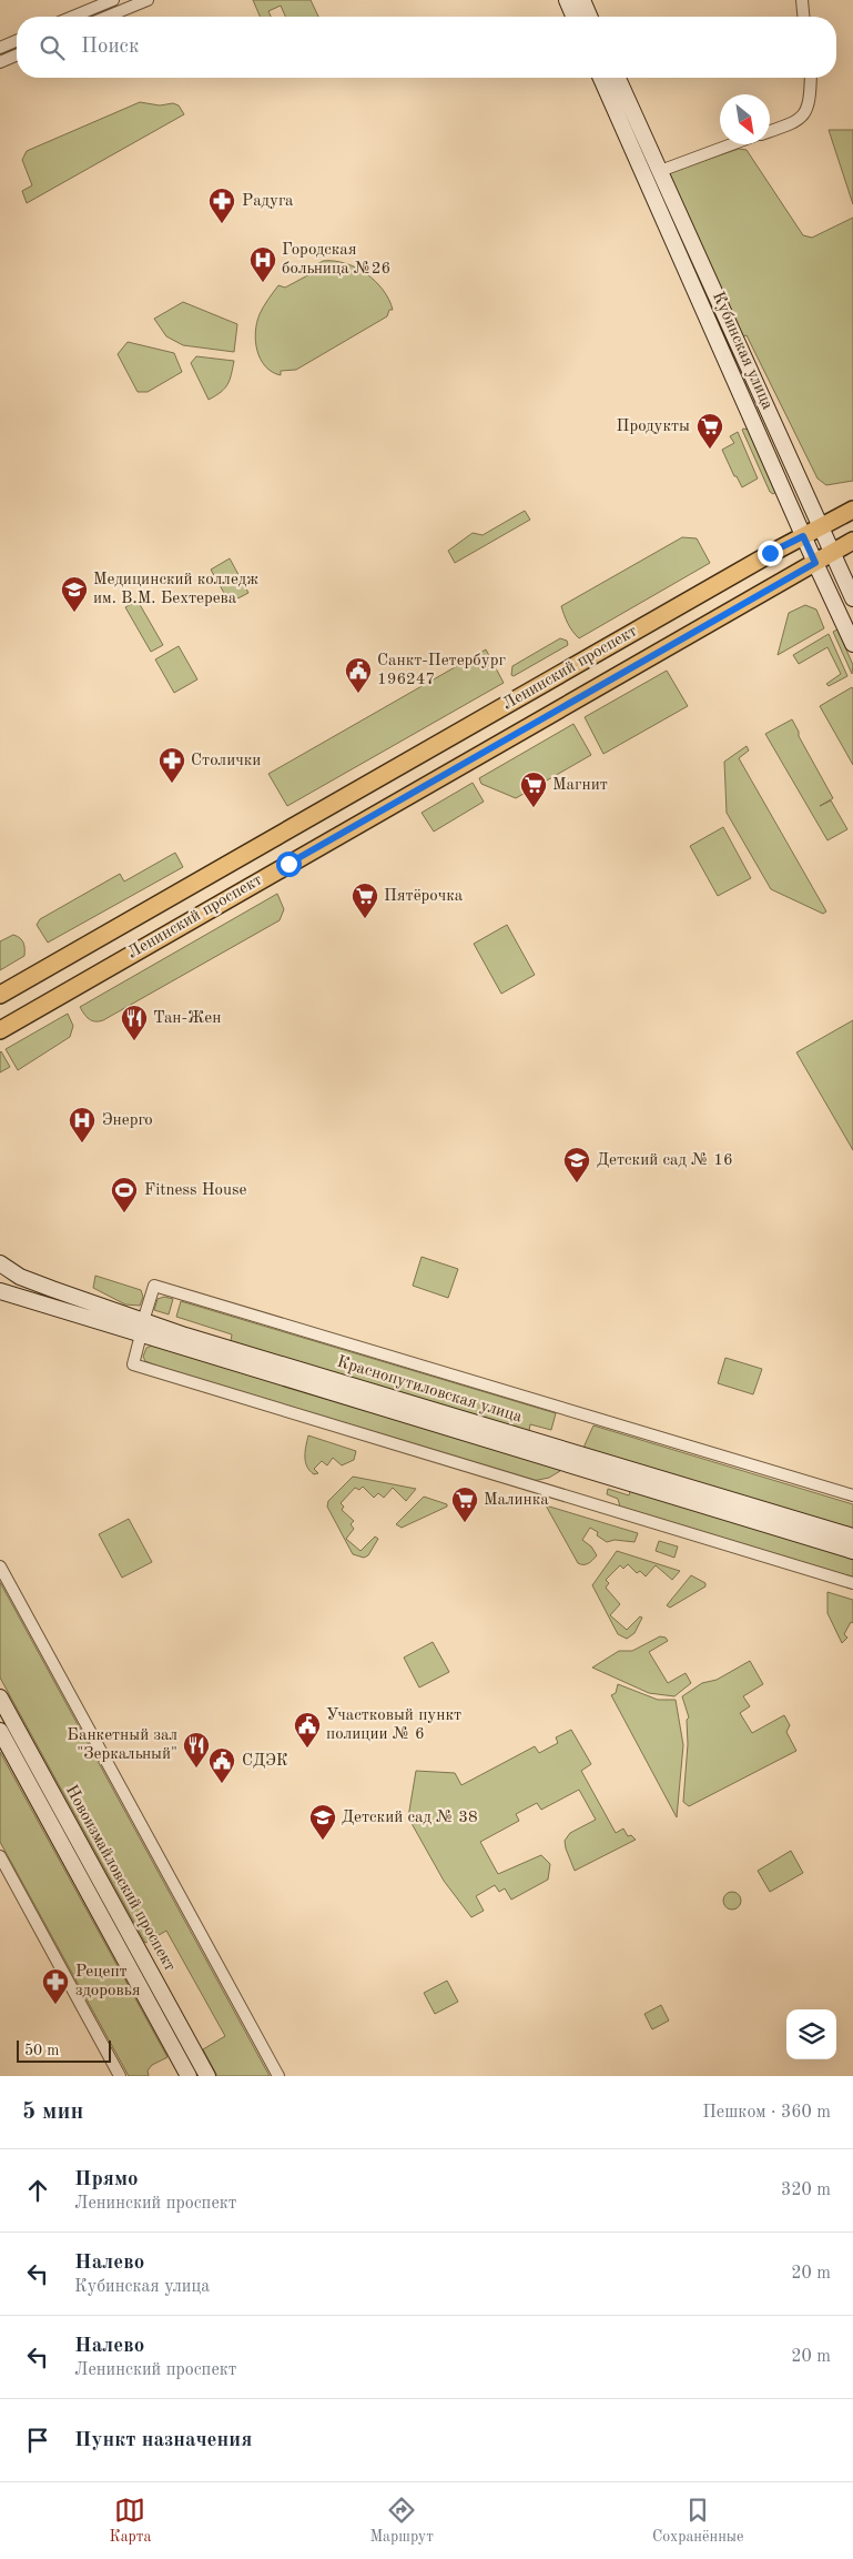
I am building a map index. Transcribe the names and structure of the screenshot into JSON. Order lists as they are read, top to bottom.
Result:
{
  "streets": {
    "main road": [
      "Кубинская улица",
      "Ленинский проспект",
      "Краснопутиловская улица",
      "Новоизмайловский проспект"
    ]
  },
  "crossings": [
    ["Кубинская улица", "Ленинский проспект"]
  ],
  "places": {
    "pharmacy": ["Радуга", "Столички", "Рецепт здоровья"],
    "hospital": ["Городская больница №26", "Энерго"],
    "supermarket": [
      "Продукты",
      "Магнит",
      "Пятёрочка",
      "Малинка"
    ],
    "school or university": ["Медицинский колледж им. В.М. Бехтерева", "Детский сад № 16", "Детский сад № 38"],
    "public building": ["Санкт-Петербург 196247", "Участковый пункт полиции № 6", "СДЭК"],
    "restaurant": ["Тан-Жен", "Банкетный зал \"Зеркальный\""],
    "sports": ["Fitness House"]
  },
  "scale_bar": "50 m",
  "north": "bottom right",
  "page": {
    "search": "Поиск",
    "scale": "50 m",
    "heading": ["5 мин", "Пешком · 360 m"],
    "list": [
      ["Прямо", "Ленинский проспект", "320 m"],
      ["Налево", "Кубинская улица", "20 m"],
      ["Налево", "Ленинский проспект", "20 m"],
      "Пункт назначения"
    ],
    "nav": ["Карта", "Маршрут", "Сохранённые"]
  }
}
